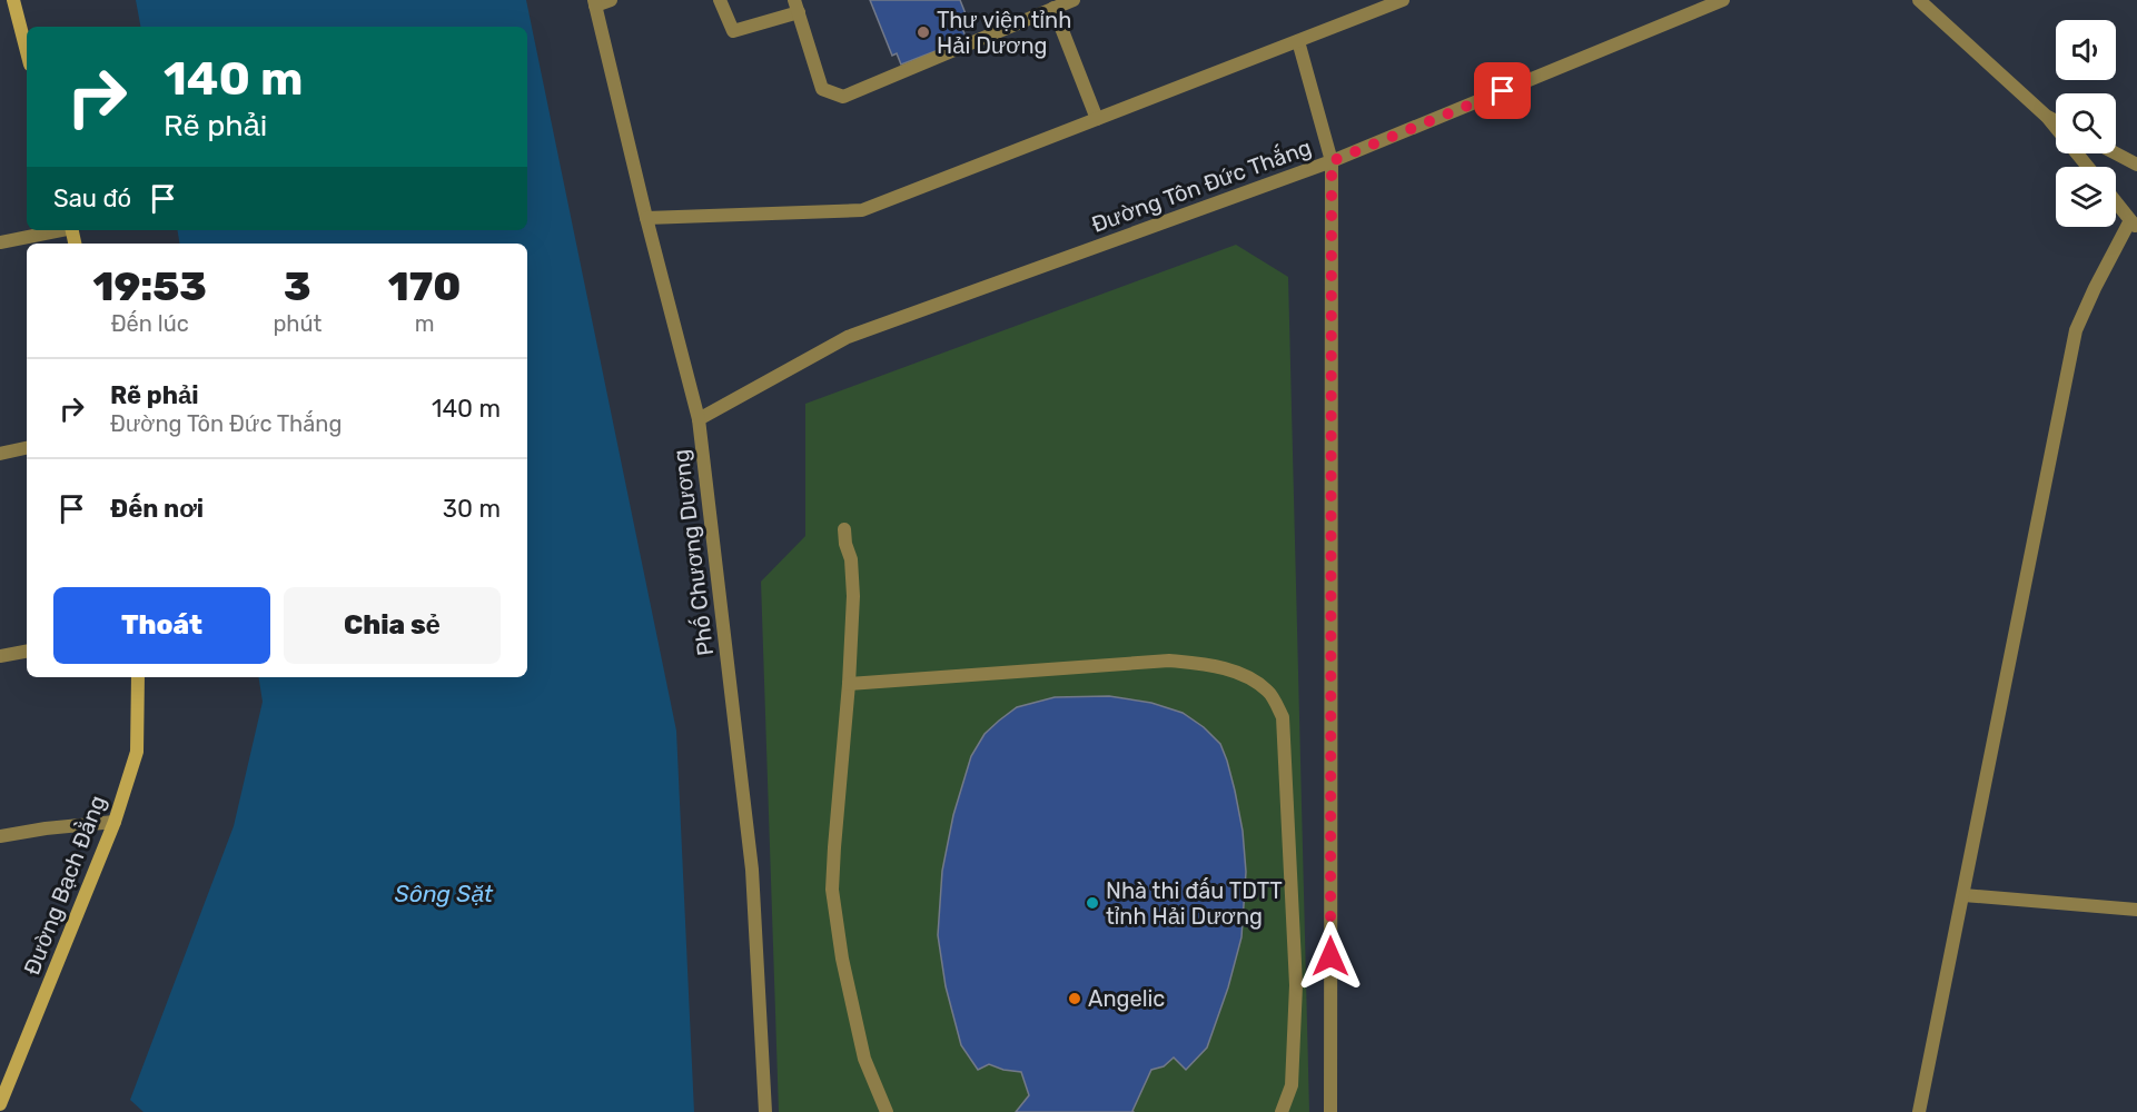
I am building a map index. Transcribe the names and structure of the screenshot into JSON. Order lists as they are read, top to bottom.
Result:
{
  "streets": {
    "main road": ["Đường Bạch Đằng"],
    "street": ["Đường Tôn Đức Thắng", "Phố Chương Dương"]
  },
  "crossings": [
    ["Đường Tôn Đức Thắng", "Phố Chương Dương"]
  ],
  "water": ["Sông Sặt"],
  "places": ["Thư viện tỉnh Hải Dương", "Nhà thi đấu TDTT tỉnh Hải Dương", "Angelic"],
  "page": {
    "turn": ["140 m", "Rẽ phải"],
    "then": "Sau đó",
    "eta": [
      "19:53",
      "Đến lúc",
      "3",
      "phút",
      "170",
      "m"
    ],
    "list": [
      {
        "name": "Rẽ phải",
        "note": "Đường Tôn Đức Thắng",
        "value": "140 m"
      },
      {
        "name": "Đến nơi",
        "value": "30 m"
      }
    ],
    "buttons": ["Thoát", "Chia sẻ"]
  }
}
